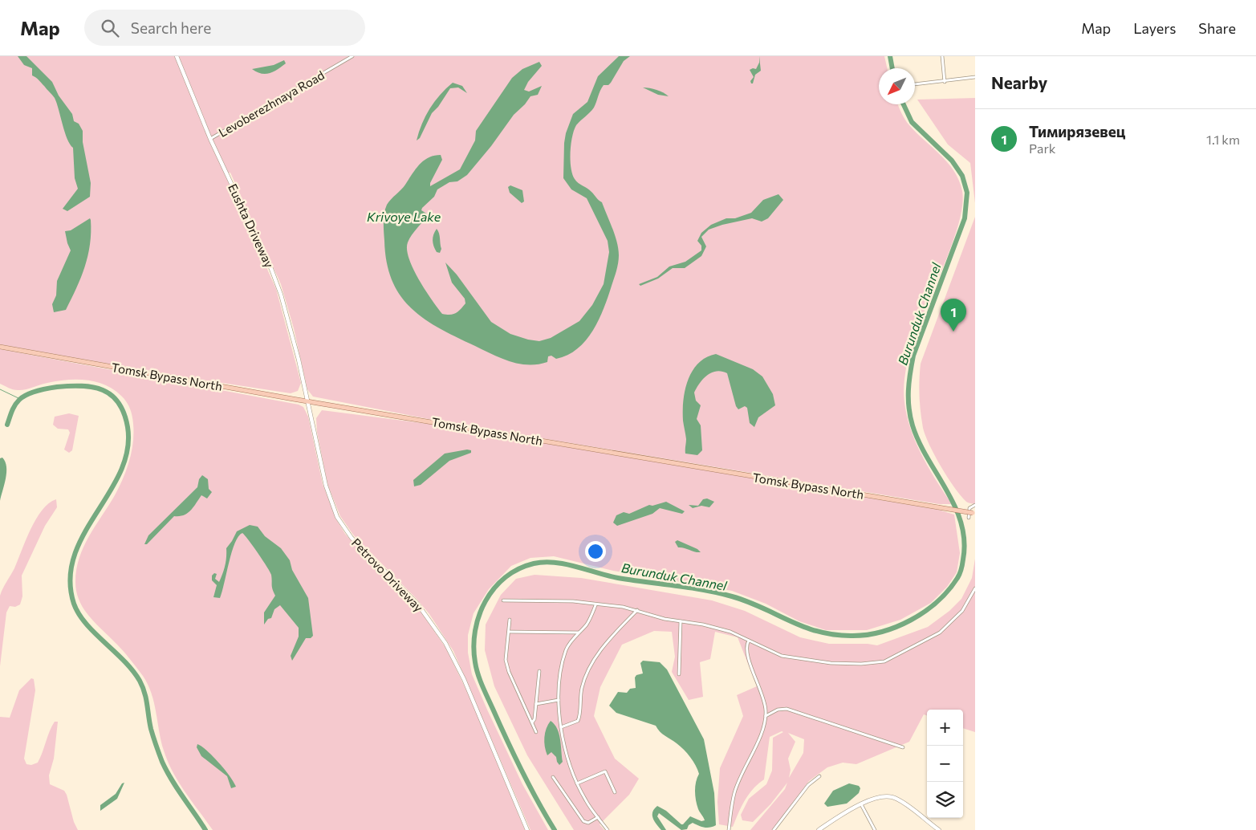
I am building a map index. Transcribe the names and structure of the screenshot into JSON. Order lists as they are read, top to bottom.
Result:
{
  "streets": {
    "main road": ["Tomsk Bypass North"],
    "street": ["Levoberezhnaya Road", "Eushta Driveway", "Petrovo Driveway"]
  },
  "crossings": [
    ["Levoberezhnaya Road", "Eushta Driveway"],
    ["Eushta Driveway", "Tomsk Bypass North"],
    ["Eushta Driveway", "Petrovo Driveway"],
    ["Tomsk Bypass North", "Petrovo Driveway"]
  ],
  "water": ["Krivoye Lake", "Burunduk Channel"],
  "north": "bottom left",
  "page": {
    "header": "Map",
    "search": "Search here",
    "nav": ["Map", "Layers", "Share"],
    "heading": "Nearby",
    "list": [
      {
        "mark": "1",
        "name": "Тимирязевец",
        "note": "Park",
        "value": "1.1 km"
      }
    ],
    "pins": "1",
    "map_buttons": ["+", "−"]
  }
}
